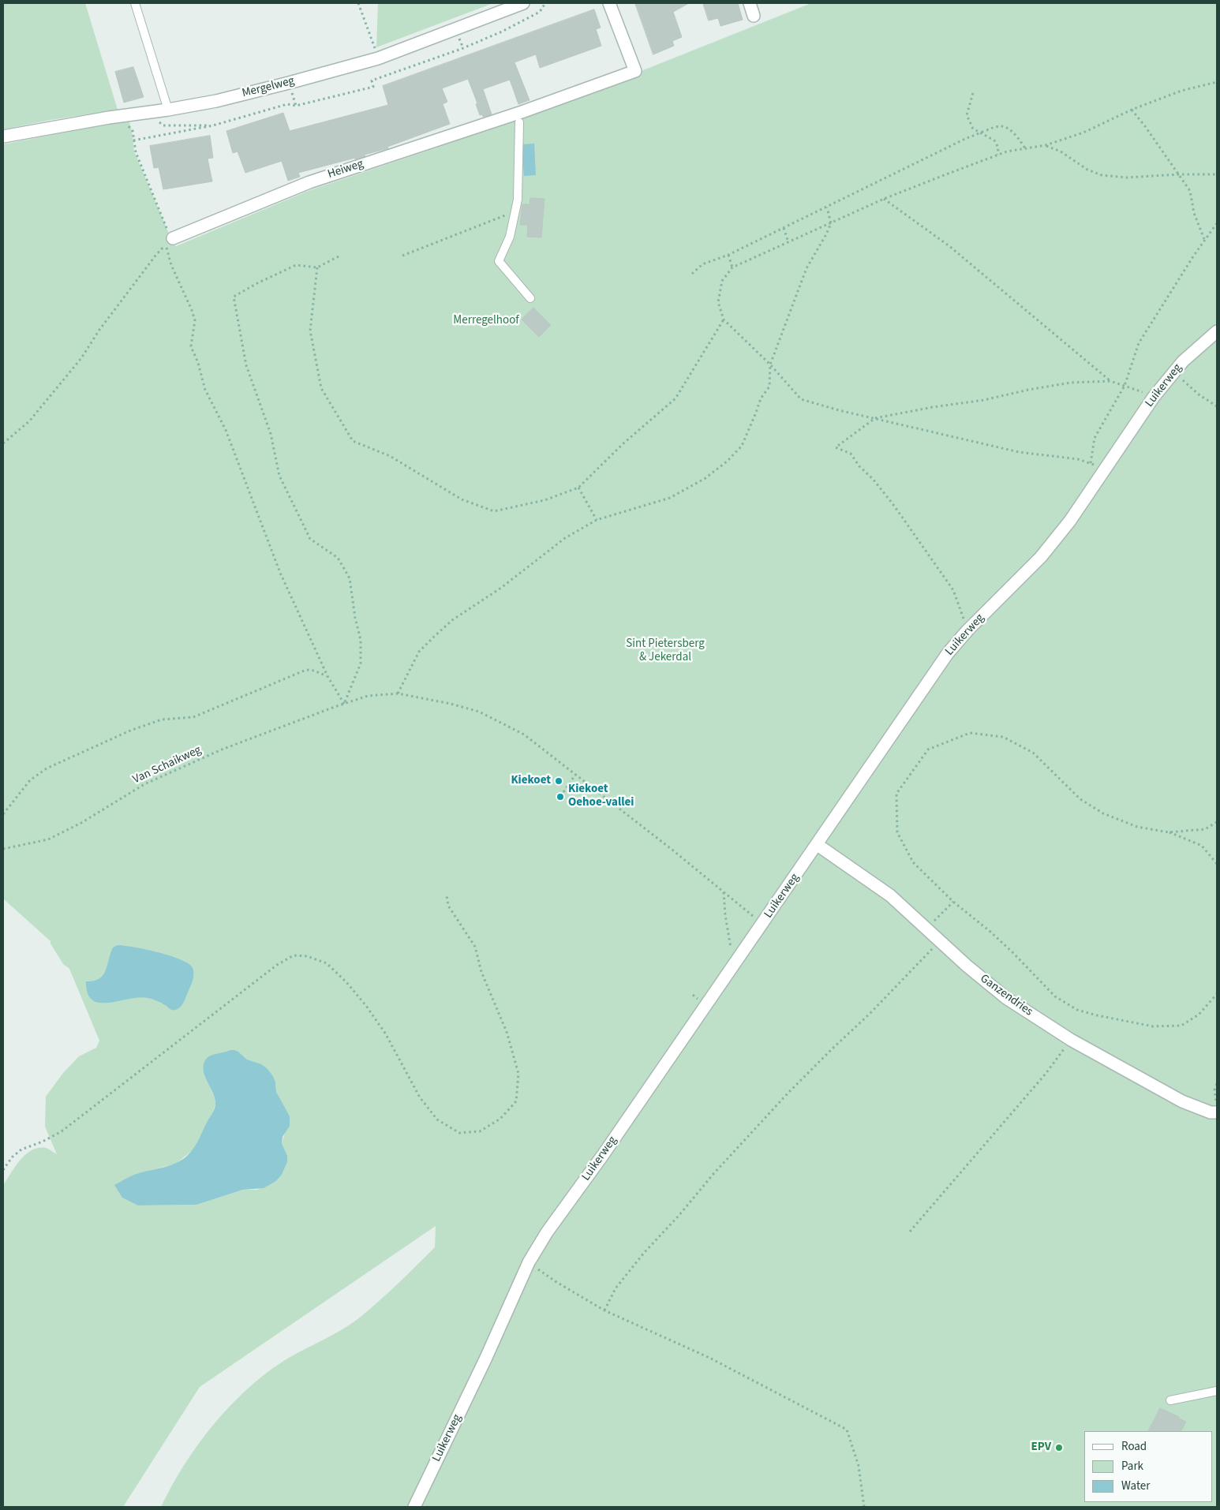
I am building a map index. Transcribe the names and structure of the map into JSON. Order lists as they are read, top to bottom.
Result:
{
  "streets": {
    "street": [
      "Mergelweg",
      "Heiweg",
      "Luikerweg",
      "Ganzendries"
    ],
    "path": ["Van Schaikweg"]
  },
  "crossings": [
    ["Luikerweg", "Van Schaikweg"],
    ["Luikerweg", "Ganzendries"]
  ],
  "parks": ["Merregelhoof", "Sint Pietersberg & Jekerdal"],
  "places": ["Kiekoet", "Kiekoet Oehoe-vallei", "EPV"],
  "legend": ["Road", "Park", "Water"]
}
